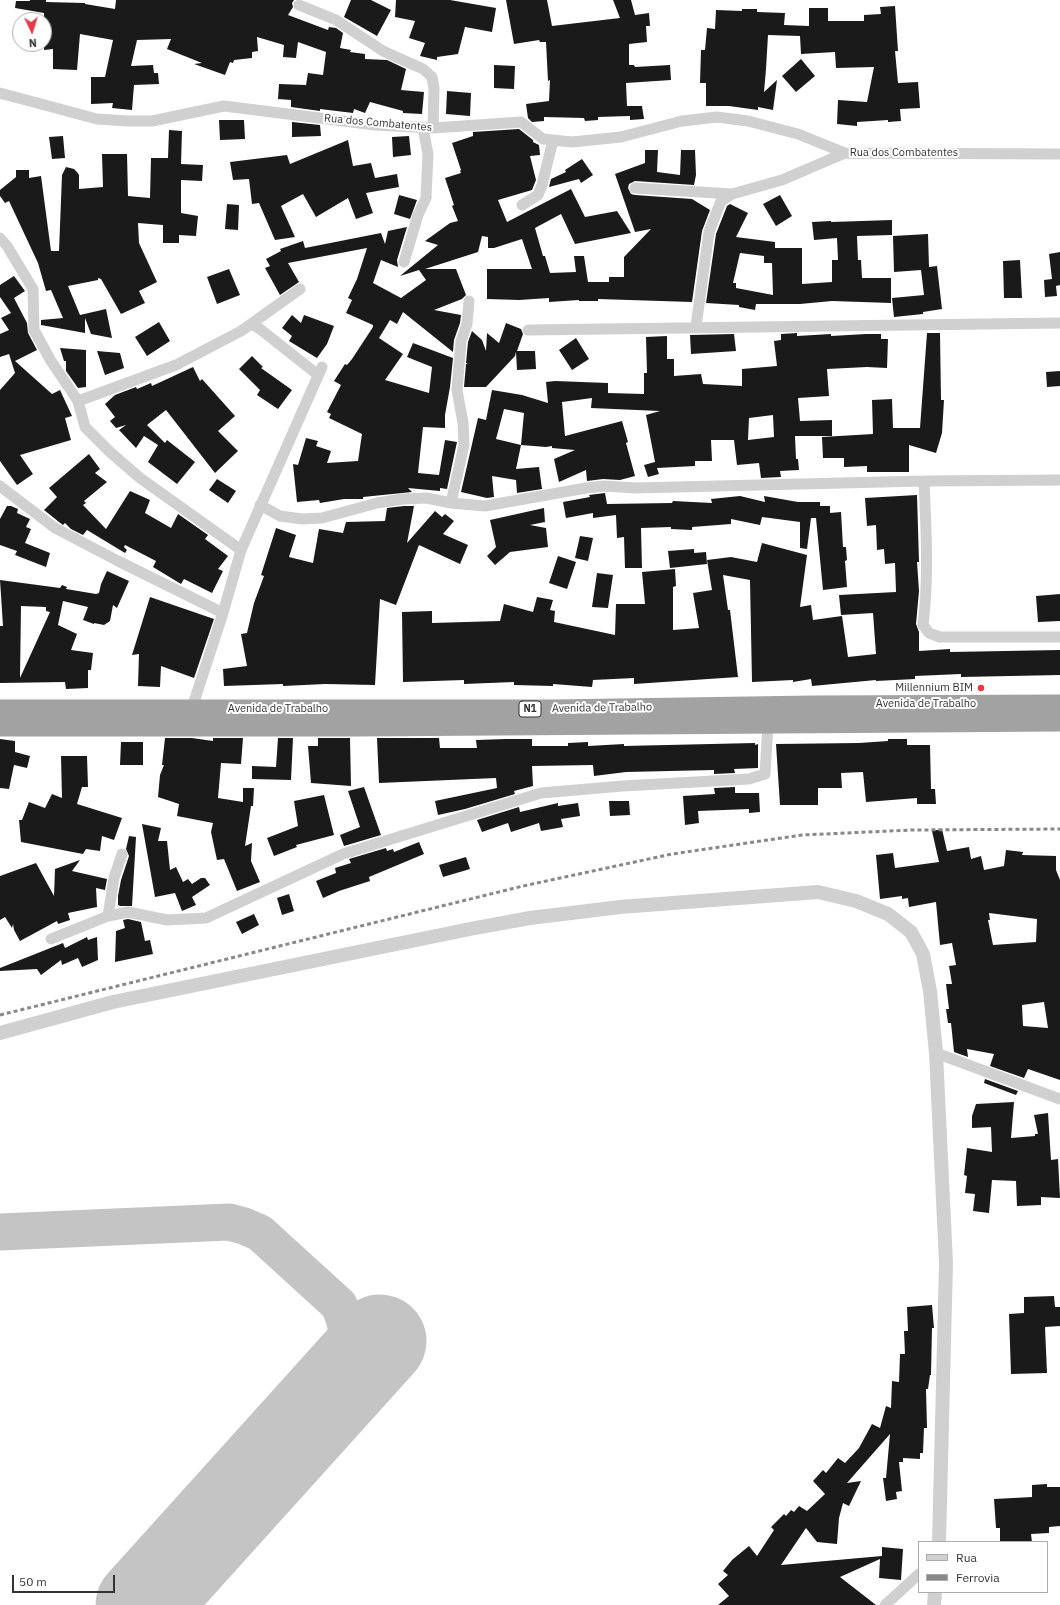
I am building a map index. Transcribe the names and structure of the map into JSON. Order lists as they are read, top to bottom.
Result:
{
  "streets": {
    "highway": ["Avenida de Trabalho", "N1"],
    "street": ["Rua dos Combatentes"]
  },
  "places": ["Millennium BIM"],
  "legend": ["Rua", "Ferrovia"],
  "scale_bar": "50 m",
  "north": "bottom"
}
